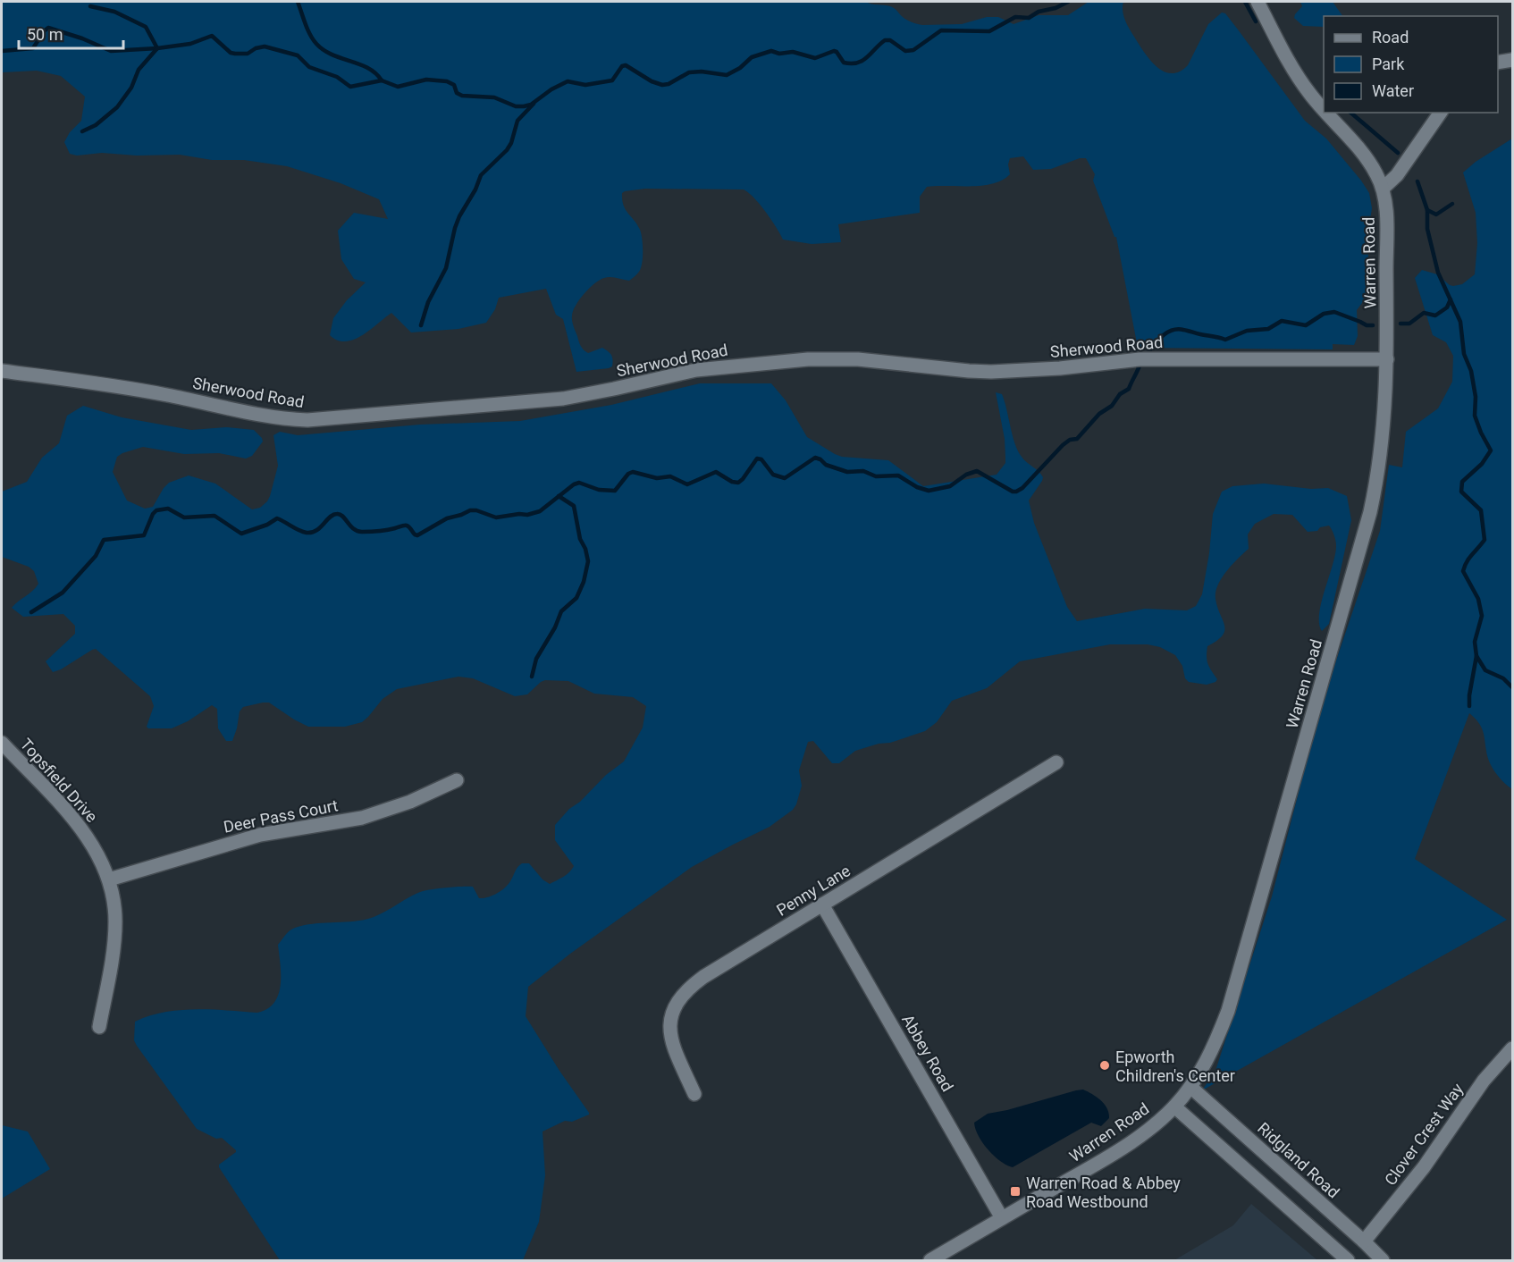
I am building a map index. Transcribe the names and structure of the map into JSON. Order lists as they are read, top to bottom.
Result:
{
  "streets": {
    "street": [
      "Warren Road",
      "Sherwood Road",
      "Topsfield Drive",
      "Deer Pass Court",
      "Penny Lane",
      "Abbey Road",
      "Clover Crest Way",
      "Ridgland Road"
    ]
  },
  "crossings": [
    ["Warren Road", "Sherwood Road"],
    ["Warren Road", "Abbey Road"],
    ["Warren Road", "Ridgland Road"],
    ["Topsfield Drive", "Deer Pass Court"],
    ["Penny Lane", "Abbey Road"],
    ["Clover Crest Way", "Ridgland Road"]
  ],
  "places": {
    "other": ["Epworth Children's Center"],
    "transit": ["Warren Road & Abbey Road Westbound"]
  },
  "legend": ["Road", "Park", "Water"],
  "scale_bar": "50 m"
}
